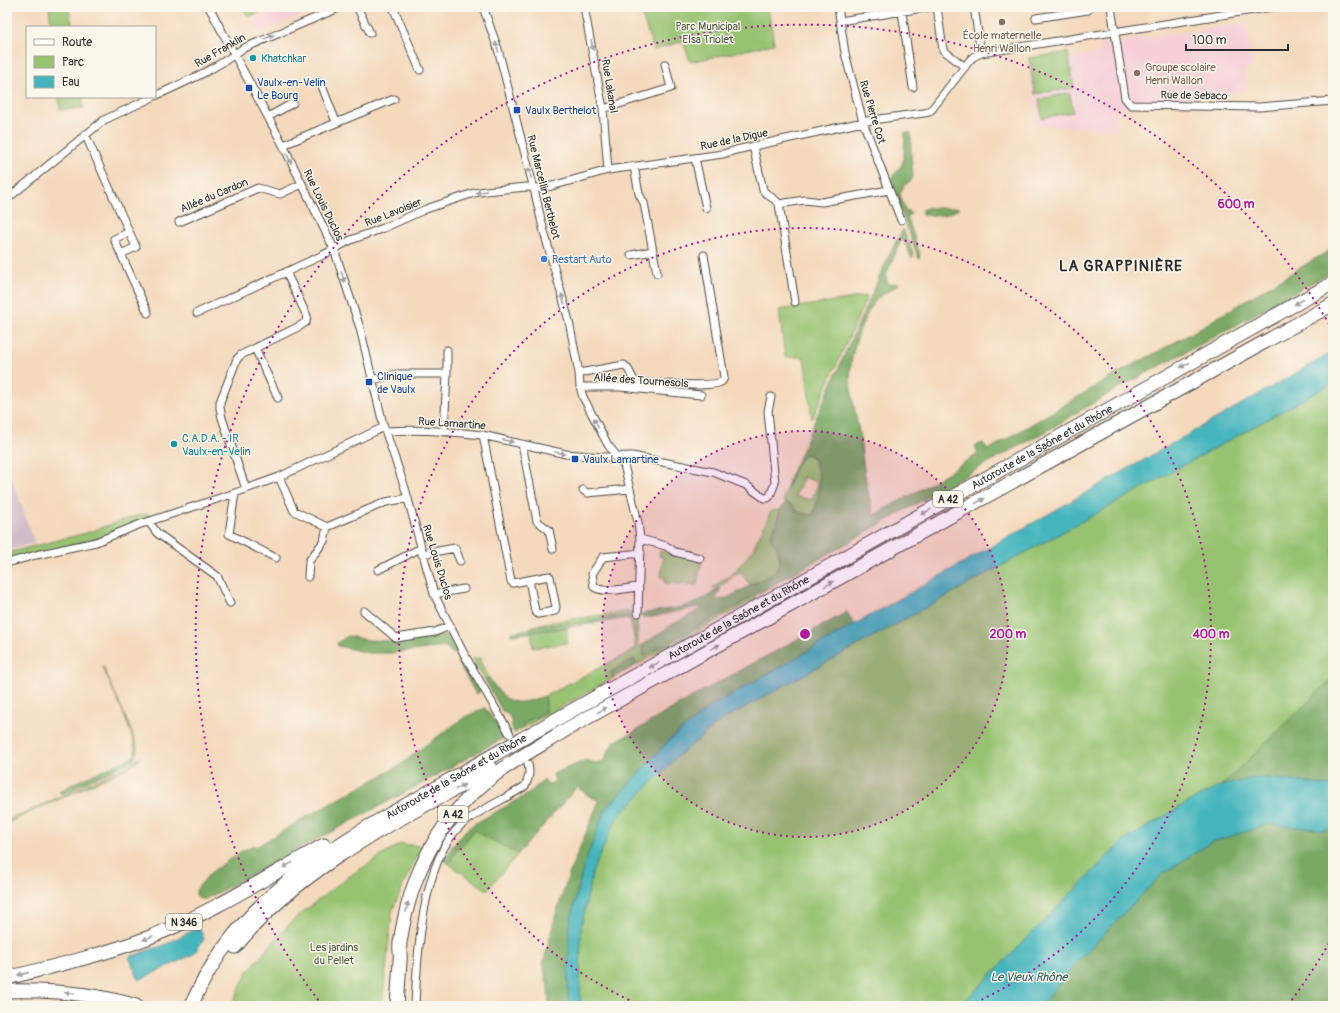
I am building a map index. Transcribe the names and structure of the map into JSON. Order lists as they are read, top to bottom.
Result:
{
  "streets": {
    "highway": ["Autoroute de la Saône et du Rhône", "A 42", "N 346"],
    "street": [
      "Rue Franklin",
      "Rue Lakanal",
      "Rue de Sebaco",
      "Rue Pierre Cot",
      "Rue de la Digue",
      "Rue Marcellin Berthelot",
      "Allée du Cardon",
      "Rue Louis Duclos",
      "Rue Lavoisier",
      "Allée des Tournesols",
      "Rue Lamartine"
    ]
  },
  "crossings": [
    ["Rue Franklin", "Rue Louis Duclos"],
    ["Rue Lakanal", "Rue de la Digue"],
    ["Rue Lakanal", "Rue Lavoisier"],
    ["Rue Pierre Cot", "Rue de la Digue"],
    ["Rue de la Digue", "Rue Lavoisier"],
    ["Rue Marcellin Berthelot", "Rue Lavoisier"],
    ["Rue Marcellin Berthelot", "Allée des Tournesols"],
    ["Rue Marcellin Berthelot", "Rue Lamartine"],
    ["Allée du Cardon", "Rue Louis Duclos"],
    ["Rue Louis Duclos", "Rue Lavoisier"],
    ["Rue Louis Duclos", "Rue Lamartine"],
    ["Autoroute de la Saône et du Rhône", "N 346"]
  ],
  "one_way": ["Rue Lakanal", "Rue Marcellin Berthelot", "Rue Lavoisier"],
  "districts": ["LA GRAPPINIÈRE"],
  "water": ["Le Vieux Rhône"],
  "parks": ["Parc Municipal Elsa Triolet", "Les jardins du Pellet"],
  "places": {
    "other": [
      "École maternelle Henri Wallon",
      "Khatchkar",
      "Groupe scolaire Henri Wallon",
      "Restart Auto",
      "C.A.D.A. - IR Vaulx-en-Velin"
    ],
    "transit": [
      "Vaulx-en-Velin Le Bourg",
      "Vaulx Berthelot",
      "Clinique de Vaulx",
      "Vaulx Lamartine"
    ]
  },
  "legend": ["Route", "Parc", "Eau"],
  "scale_bar": "100 m",
  "rings": ["600 m", "200 m", "400 m"]
}
